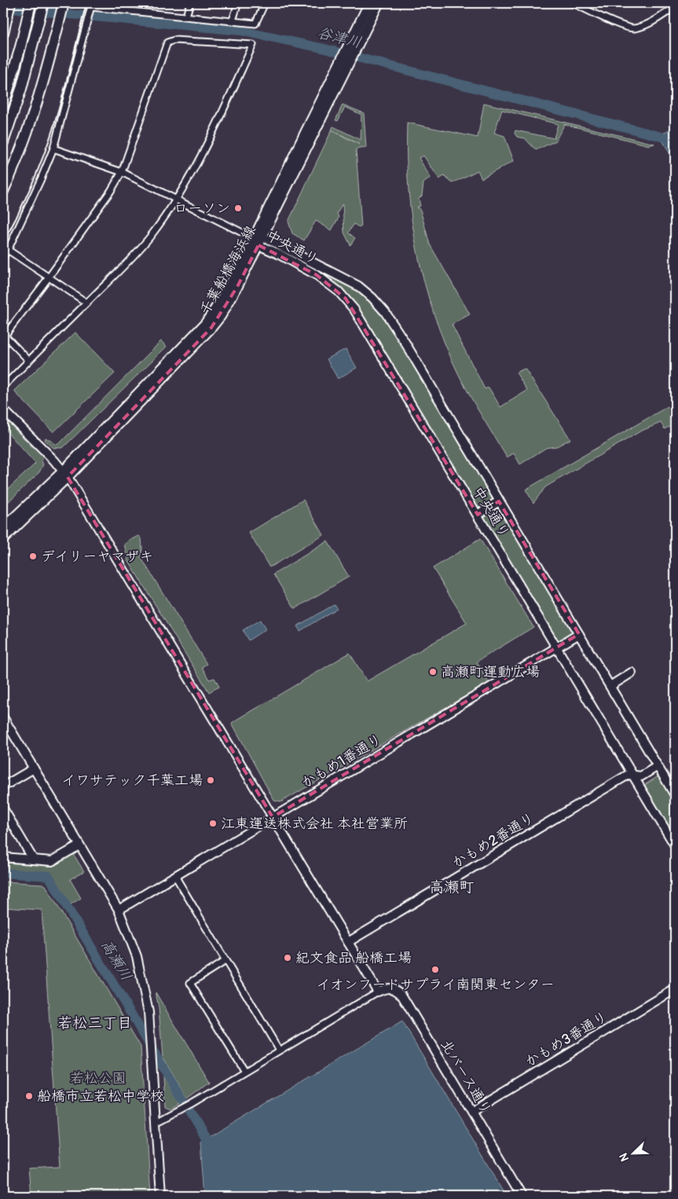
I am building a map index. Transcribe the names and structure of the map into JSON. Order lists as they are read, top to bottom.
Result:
{
  "streets": {
    "main road": ["千葉船橋海浜線"],
    "street": [
      "中央通り",
      "かもめ1番通り",
      "かもめ2番通り",
      "かもめ3番通り",
      "北バース通り"
    ]
  },
  "crossings": [
    ["中央通り", "千葉船橋海浜線"],
    ["中央通り", "かもめ1番通り"],
    ["中央通り", "かもめ2番通り"],
    ["かもめ3番通り", "北バース通り"]
  ],
  "districts": ["高瀬町", "若松三丁目"],
  "water": ["谷津川", "高瀬川"],
  "parks": ["若松公園"],
  "places": [
    "ローソン",
    "デイリーヤマザキ",
    "高瀬町運動広場",
    "イワサテック千葉工場",
    "江東運送株式会社 本社営業所",
    "紀文食品 船橋工場",
    "イオンフードサプライ南関東センター",
    "船橋市立若松中学校"
  ],
  "north": "bottom left"
}
